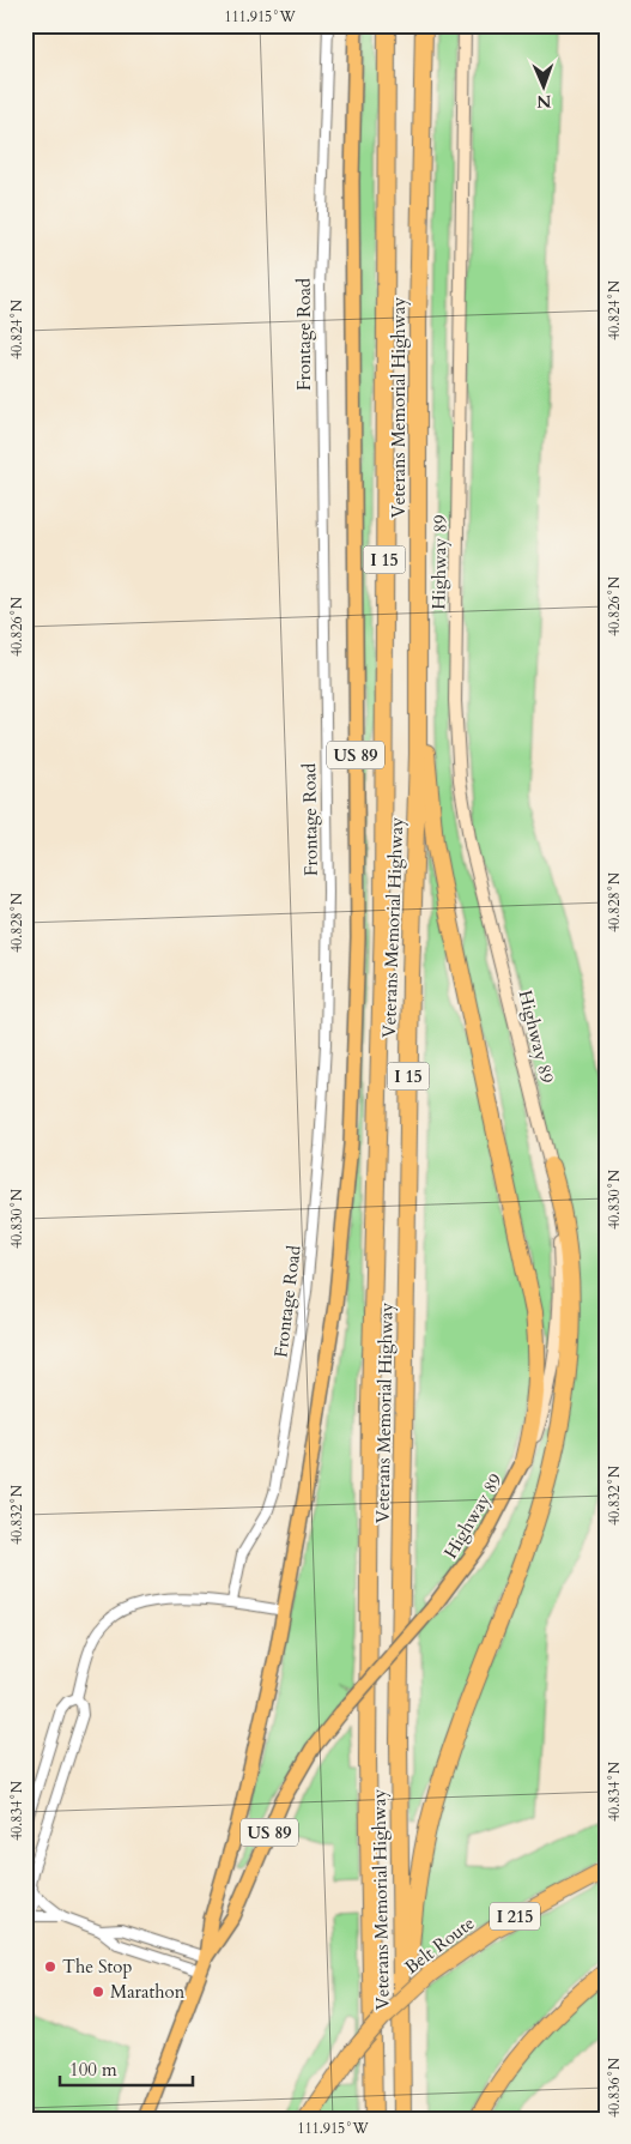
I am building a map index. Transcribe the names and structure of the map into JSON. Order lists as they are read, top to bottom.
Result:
{
  "streets": {
    "highway": [
      "Veterans Memorial Highway",
      "I 15",
      "I 215",
      "Belt Route"
    ],
    "main road": ["Highway 89", "US 89"],
    "street": ["Frontage Road"]
  },
  "places": ["The Stop", "Marathon"],
  "scale_bar": "100 m",
  "north": "bottom",
  "coordinates": [
    "111.915°W",
    "40.824°N",
    "40.826°N",
    "40.828°N",
    "40.830°N",
    "40.832°N",
    "40.834°N",
    "40.836°N"
  ]
}
